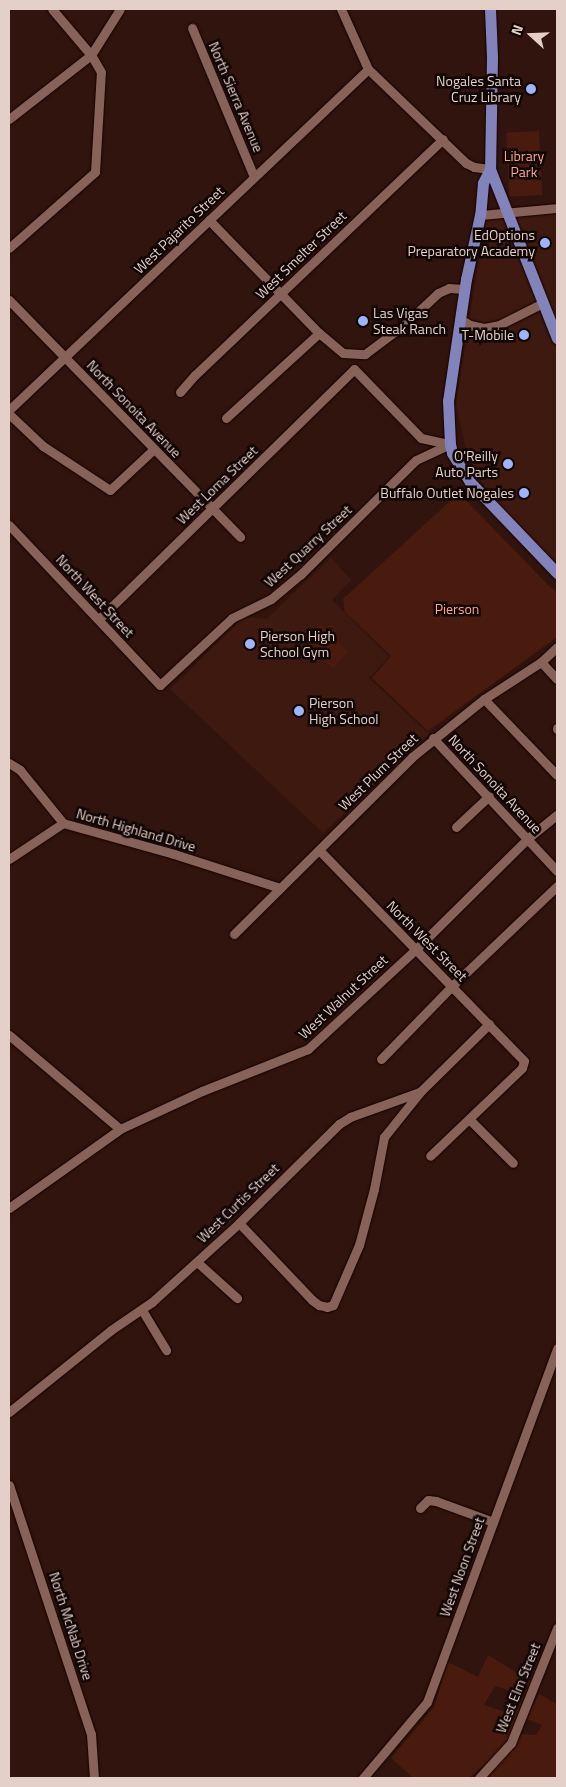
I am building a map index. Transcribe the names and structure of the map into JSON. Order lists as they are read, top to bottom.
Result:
{
  "streets": {
    "street": [
      "North Sierra Avenue",
      "West Pajarito Street",
      "West Smelter Street",
      "North Sonoita Avenue",
      "West Loma Street",
      "West Quarry Street",
      "North West Street",
      "West Plum Street",
      "North Highland Drive",
      "West Walnut Street",
      "West Curtis Street",
      "West Noon Street",
      "North McNab Drive",
      "West Elm Street"
    ]
  },
  "crossings": [
    ["North Sierra Avenue", "West Pajarito Street"],
    ["West Pajarito Street", "North Sonoita Avenue"],
    ["North Sonoita Avenue", "West Loma Street"],
    ["North Sonoita Avenue", "West Plum Street"],
    ["North Sonoita Avenue", "West Walnut Street"],
    ["West Loma Street", "West Quarry Street"],
    ["West Loma Street", "North West Street"],
    ["West Quarry Street", "North West Street"],
    ["North West Street", "West Plum Street"],
    ["North West Street", "West Walnut Street"],
    ["North West Street", "West Curtis Street"],
    ["West Plum Street", "North Highland Drive"]
  ],
  "parks": ["Library Park", "Pierson"],
  "places": [
    "Nogales Santa Cruz Library",
    "EdOptions Preparatory Academy",
    "Las Vigas Steak Ranch",
    "T-Mobile",
    "O'Reilly Auto Parts",
    "Buffalo Outlet Nogales",
    "Pierson High School Gym",
    "Pierson High School"
  ],
  "north": "left"
}
